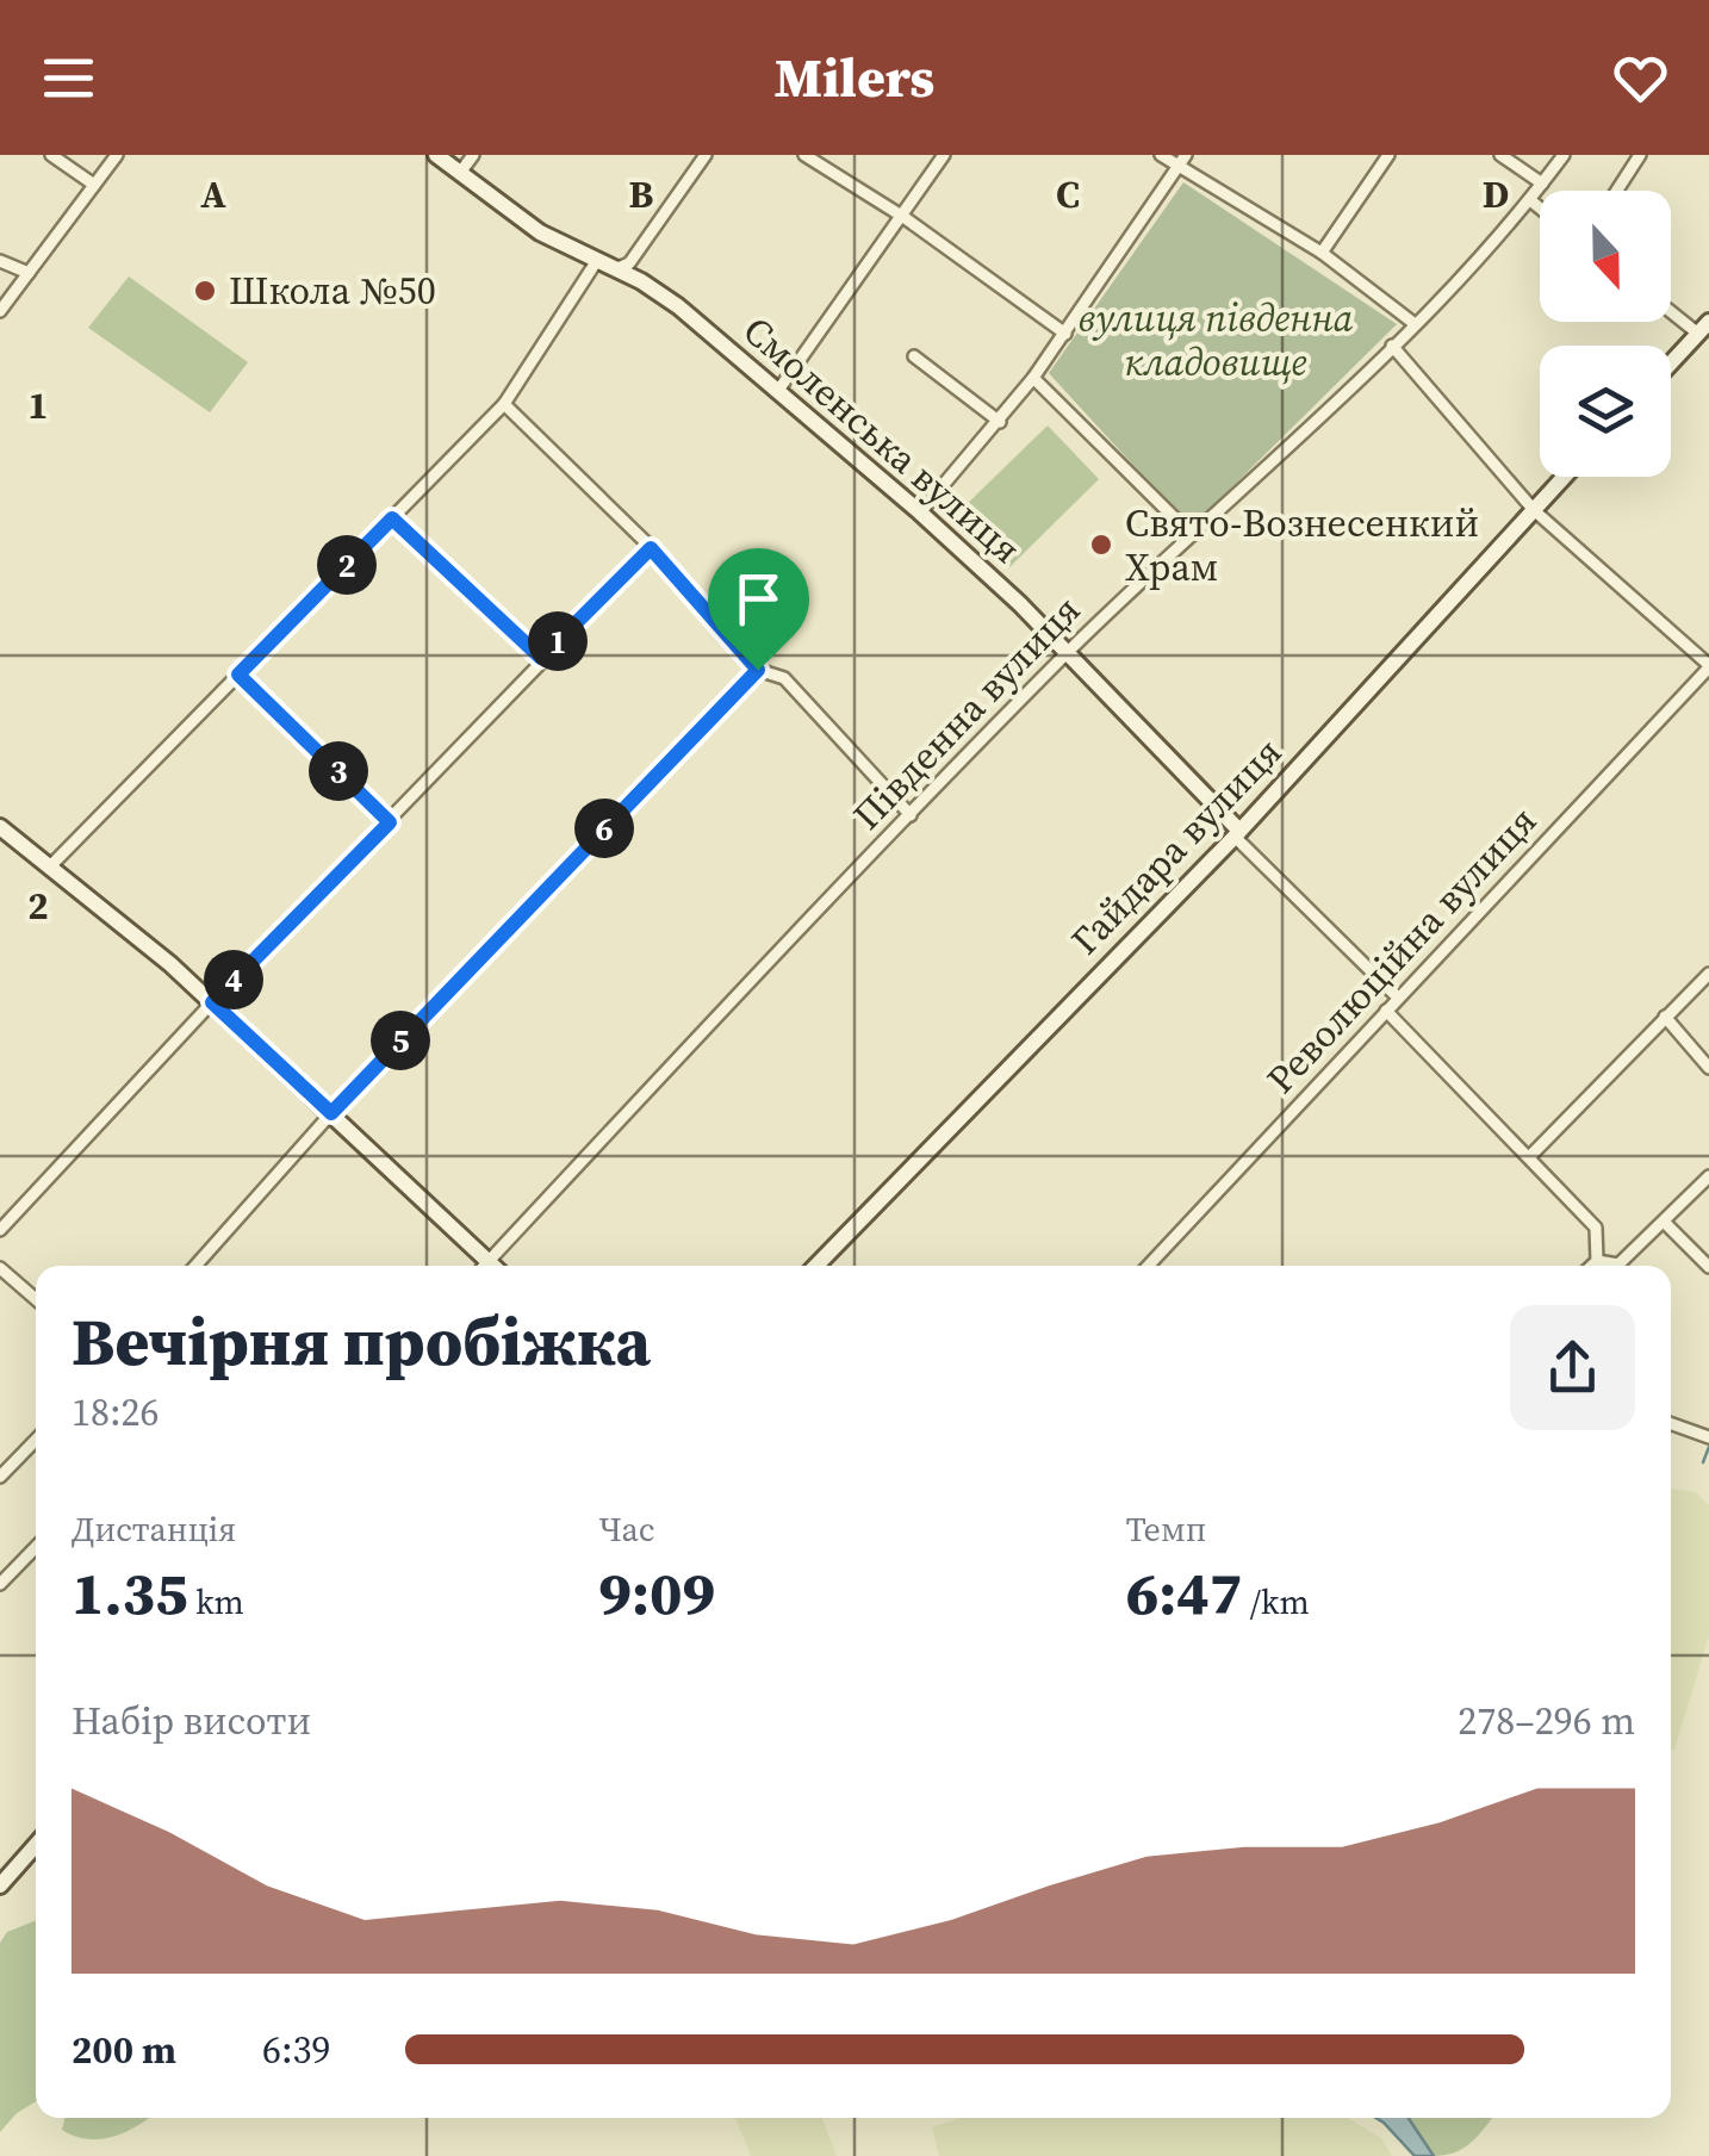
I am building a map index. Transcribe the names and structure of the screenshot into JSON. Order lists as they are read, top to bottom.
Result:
{
  "streets": {
    "street": [
      "Смоленська вулиця",
      "Південна вулиця",
      "Гайдара вулиця",
      "Революційна вулиця"
    ]
  },
  "crossings": [
    ["Смоленська вулиця", "Південна вулиця"],
    ["Смоленська вулиця", "Гайдара вулиця"]
  ],
  "parks": ["вулиця південна кладовище"],
  "places": ["Школа №50", "Свято-Вознесенкий Храм"],
  "north": "bottom",
  "page": {
    "header": "Milers",
    "pins": [
      "2",
      "1",
      "3",
      "6",
      "4",
      "5"
    ],
    "heading": ["Вечірня пробіжка", "18:26"],
    "stats": [
      ["Дистанція", "1.35 km"],
      ["Час", "9:09"],
      ["Темп", "6:47 /km"]
    ],
    "chart": ["Набір висоти", "278–296 m"],
    "list": [
      {
        "name": "200 m",
        "note": "6:39"
      }
    ]
  },
  "grid": {
    "columns": [
      "A",
      "B",
      "C",
      "D"
    ],
    "rows": ["1", "2"]
  }
}
